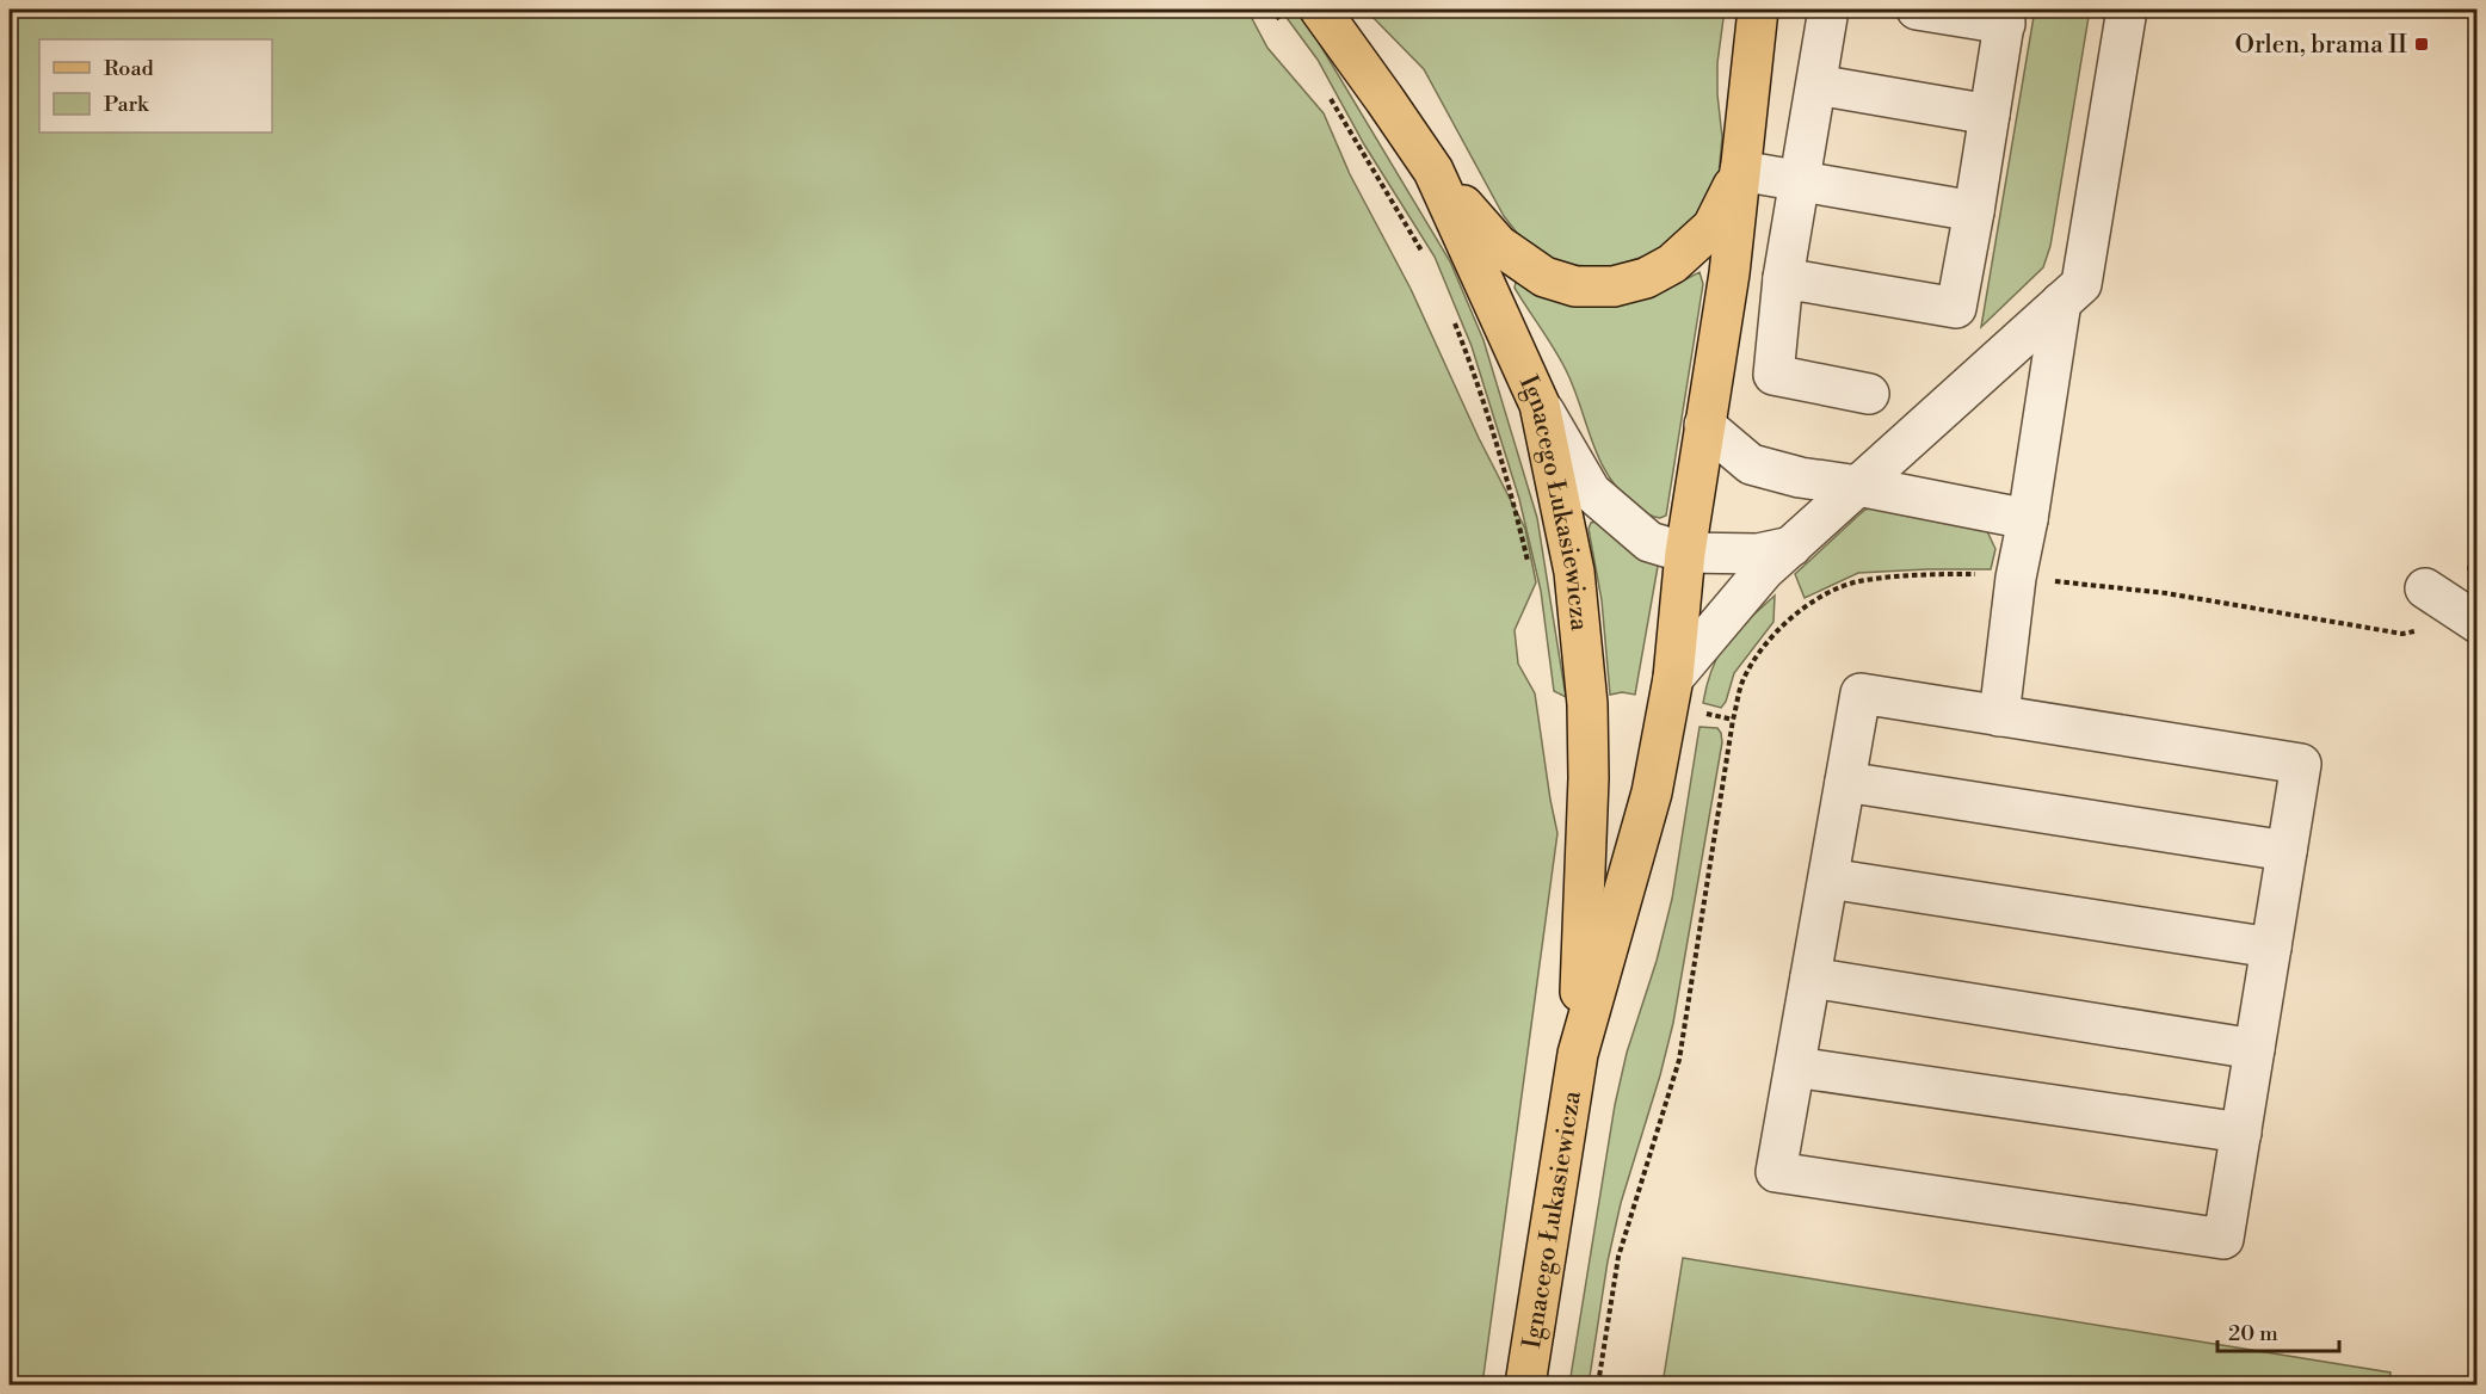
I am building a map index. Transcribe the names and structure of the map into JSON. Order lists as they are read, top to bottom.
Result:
{
  "streets": {
    "main road": ["Ignacego Łukasiewicza"]
  },
  "places": {
    "transit": ["Orlen, brama II"]
  },
  "legend": ["Road", "Park"],
  "scale_bar": "20 m"
}
